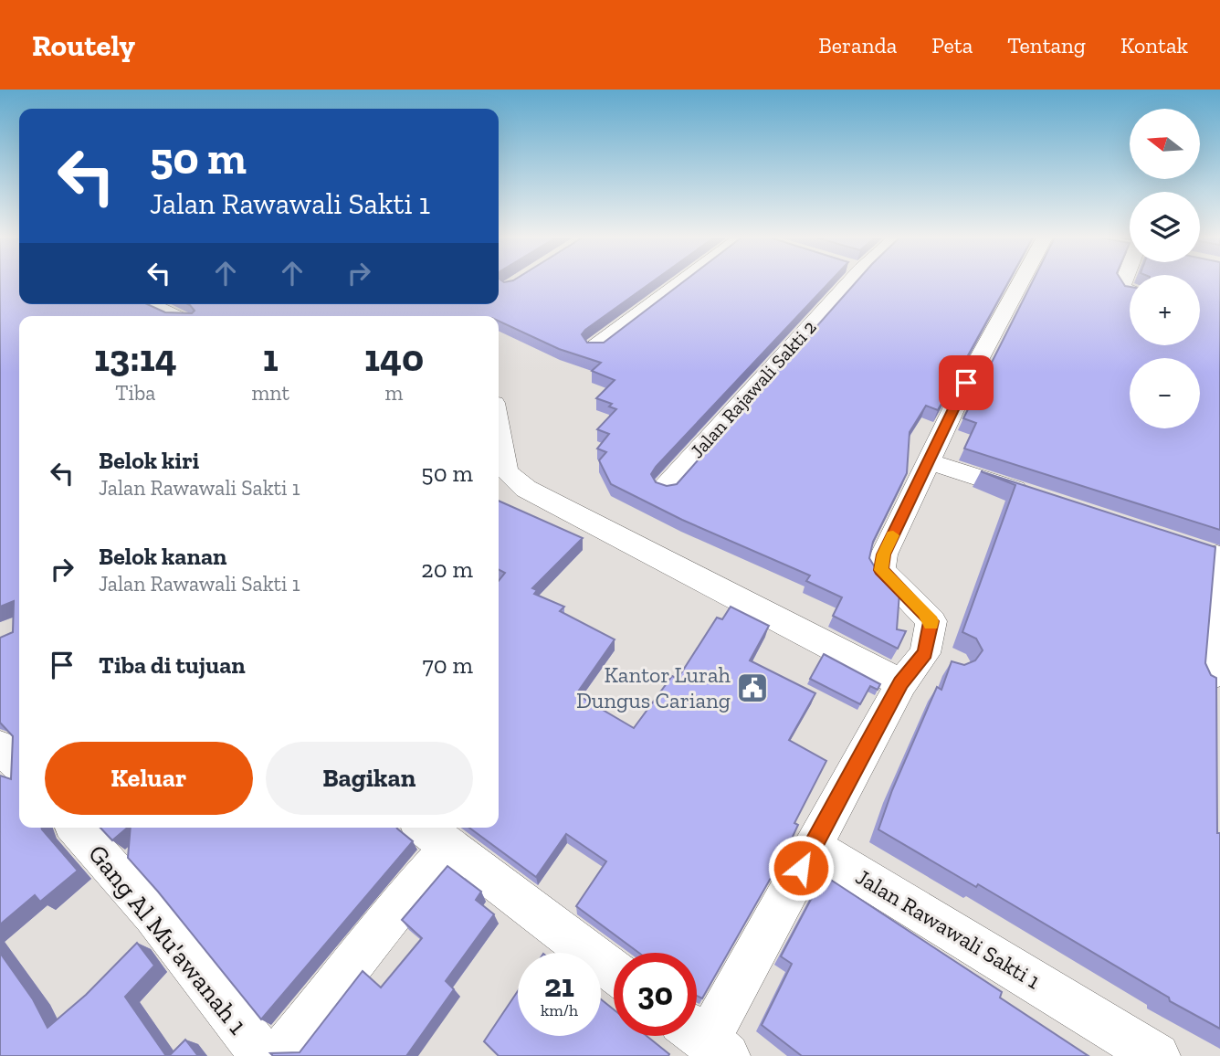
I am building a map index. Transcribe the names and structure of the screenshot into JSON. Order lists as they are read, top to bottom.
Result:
{
  "streets": {
    "street": ["Jalan Rajawali Sakti 2", "Jalan Rawawali Sakti 1", "Gang Al Mu'awanah 1"]
  },
  "places": {
    "public building": ["Kantor Lurah Dungus Cariang"]
  },
  "north": "left",
  "page": {
    "header": "Routely",
    "nav": [
      "Beranda",
      "Peta",
      "Tentang",
      "Kontak"
    ],
    "map_buttons": ["+", "−"],
    "turn": ["50 m", "Jalan Rawawali Sakti 1"],
    "eta": [
      "13:14",
      "Tiba",
      "1",
      "mnt",
      "140",
      "m"
    ],
    "list": [
      {
        "name": "Belok kiri",
        "note": "Jalan Rawawali Sakti 1",
        "value": "50 m"
      },
      {
        "name": "Belok kanan",
        "note": "Jalan Rawawali Sakti 1",
        "value": "20 m"
      },
      {
        "name": "Tiba di tujuan",
        "value": "70 m"
      }
    ],
    "buttons": ["Keluar", "Bagikan"],
    "speed": "21 km/h",
    "limit": "30"
  }
}
